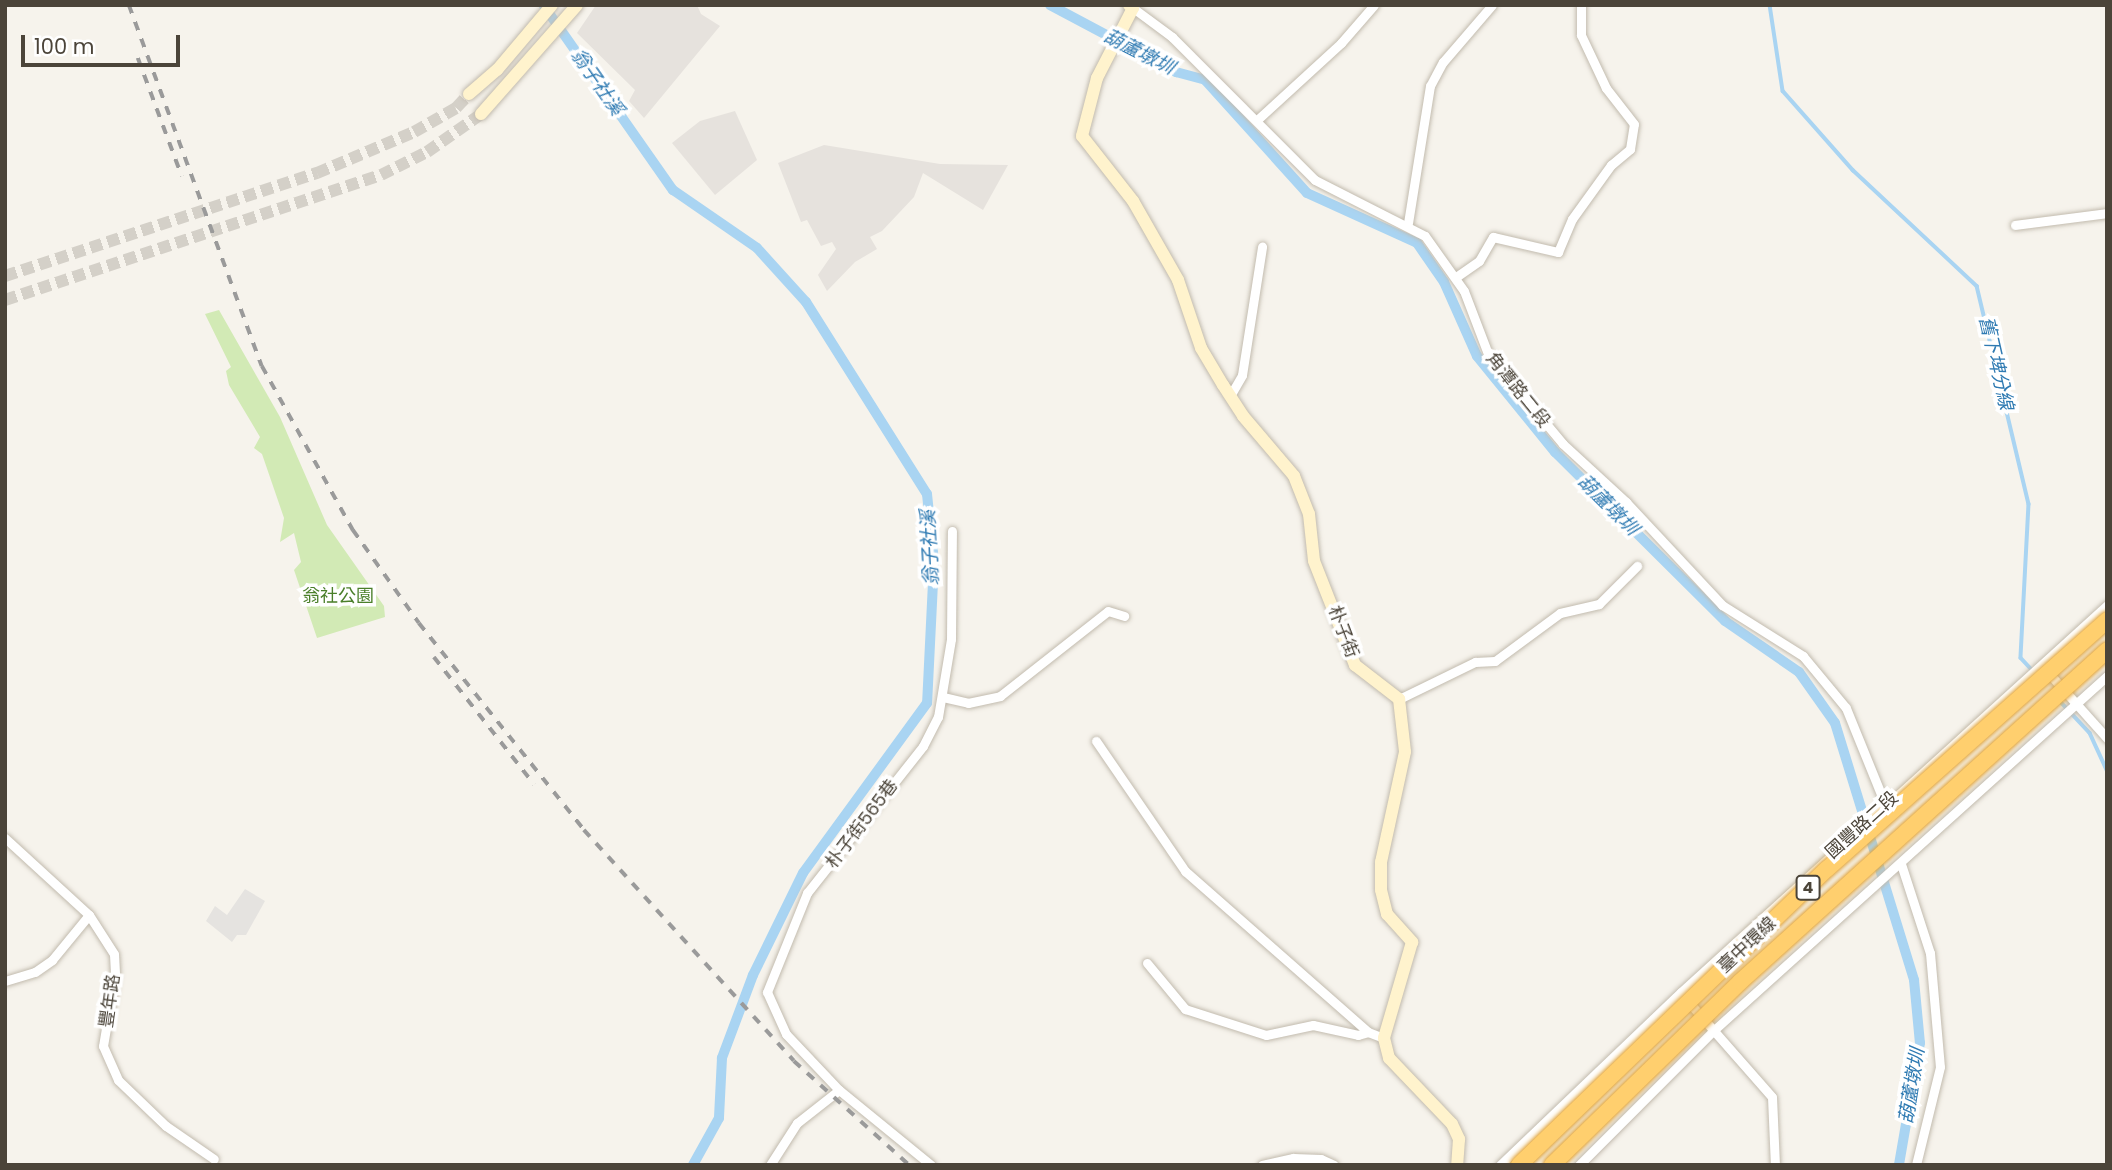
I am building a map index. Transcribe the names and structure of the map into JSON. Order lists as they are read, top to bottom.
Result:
{
  "streets": {
    "highway": ["4", "臺中環線"],
    "street": [
      "角潭路二段",
      "朴子街",
      "朴子街565巷",
      "國豐路二段",
      "豐年路"
    ]
  },
  "crossings": [
    ["角潭路二段", "朴子街"],
    ["角潭路二段", "國豐路二段"]
  ],
  "water": ["葫蘆墩圳", "翁子社溪", "舊下埤分線"],
  "parks": ["翁社公園"],
  "scale_bar": "100 m"
}
